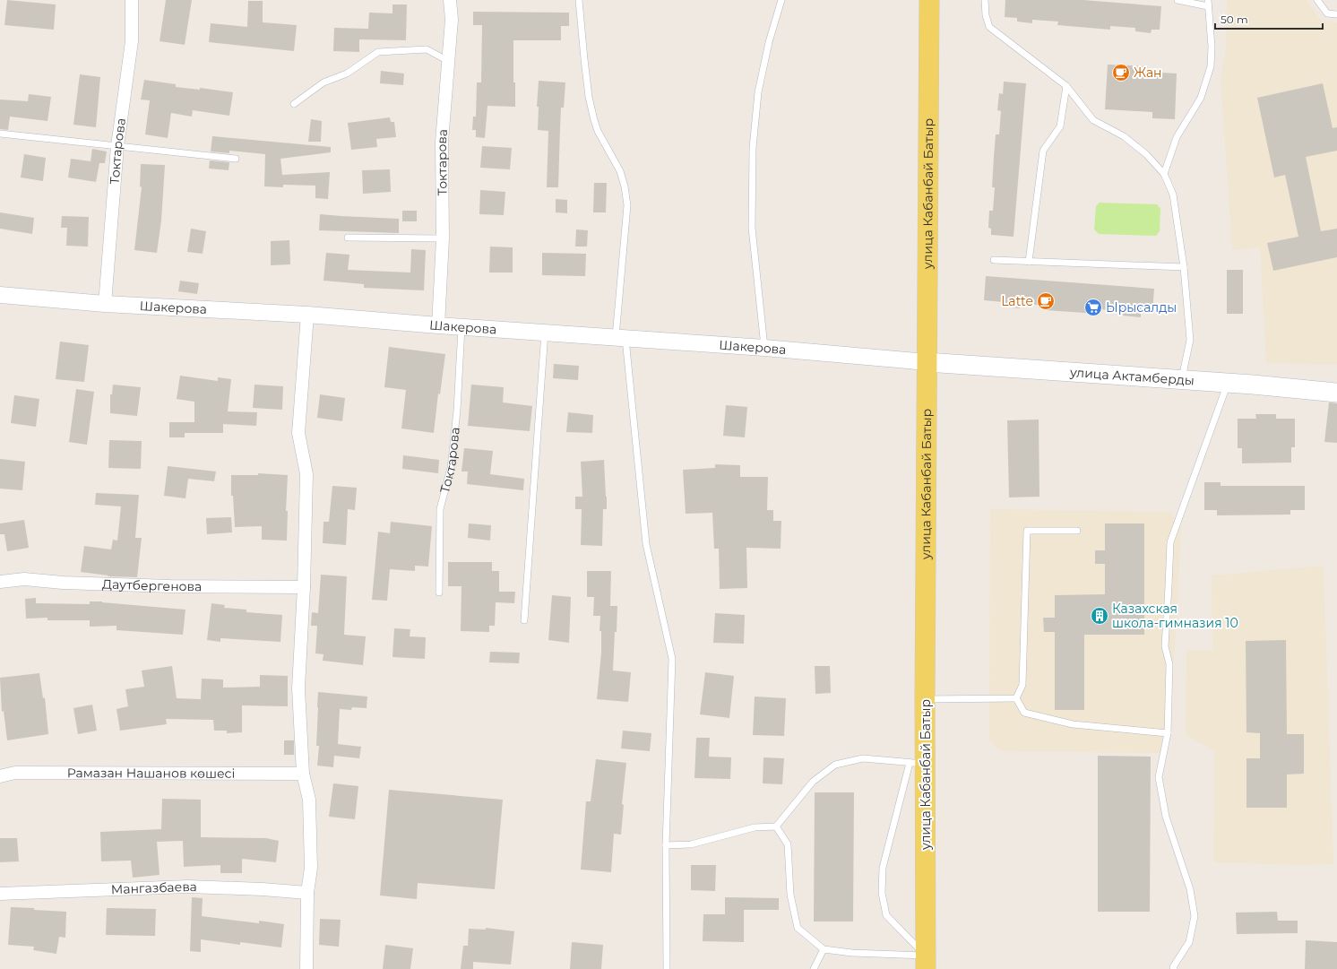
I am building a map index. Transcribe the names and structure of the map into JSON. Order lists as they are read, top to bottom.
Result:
{
  "streets": {
    "main road": ["улица Кабанбай Батыр", "улица Актамберды"],
    "street": [
      "Токтарова",
      "Шакерова",
      "Даутбергенова",
      "Рамазан Нашанов көшесі",
      "Мангазбаева"
    ]
  },
  "crossings": [
    ["Токтарова", "Шакерова"],
    ["улица Кабанбай Батыр", "Шакерова"],
    ["улица Кабанбай Батыр", "улица Актамберды"],
    ["Шакерова", "улица Актамберды"]
  ],
  "places": {
    "cafe": ["Жан", "Latte"],
    "supermarket": ["Ырысалды"],
    "building": ["Казахская школа-гимназия 10"]
  },
  "scale_bar": "50 m"
}
